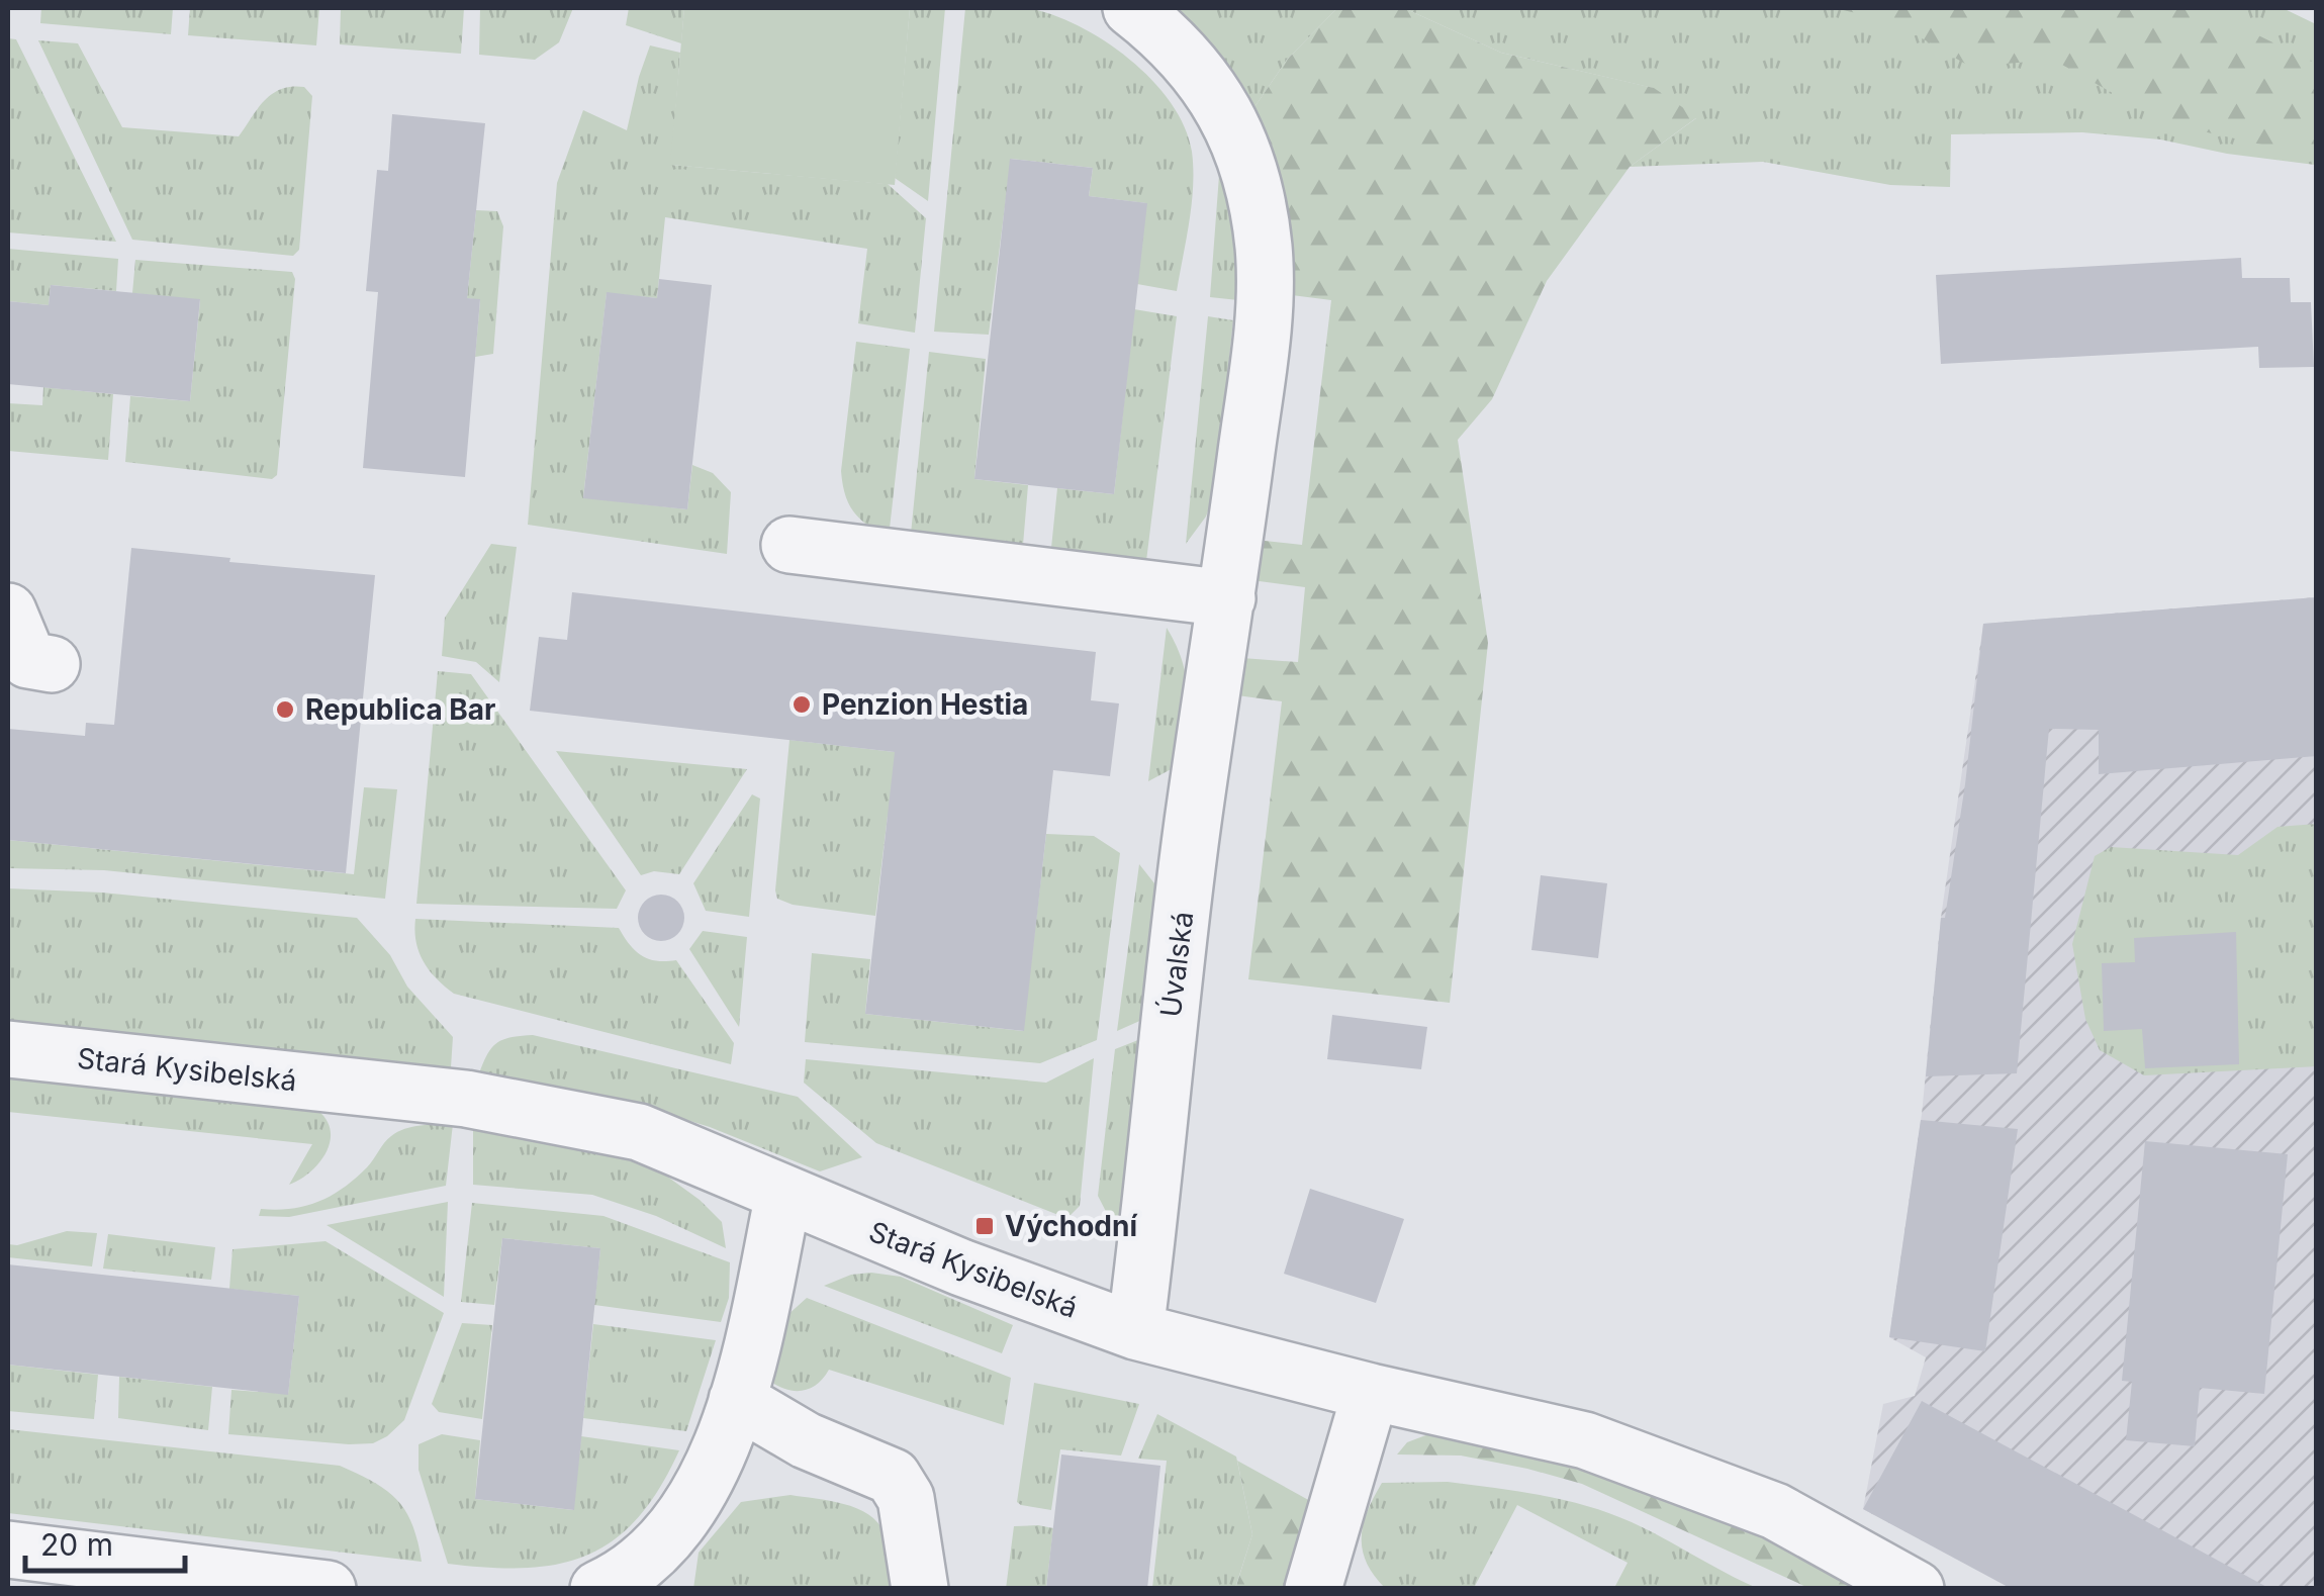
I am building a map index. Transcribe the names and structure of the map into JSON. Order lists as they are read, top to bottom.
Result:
{
  "streets": {
    "street": ["Úvalská", "Stará Kysibelská"]
  },
  "crossings": [
    ["Úvalská", "Stará Kysibelská"]
  ],
  "places": {
    "other": ["Penzion Hestia", "Republica Bar"],
    "transit": ["Východní"]
  },
  "scale_bar": "20 m"
}
